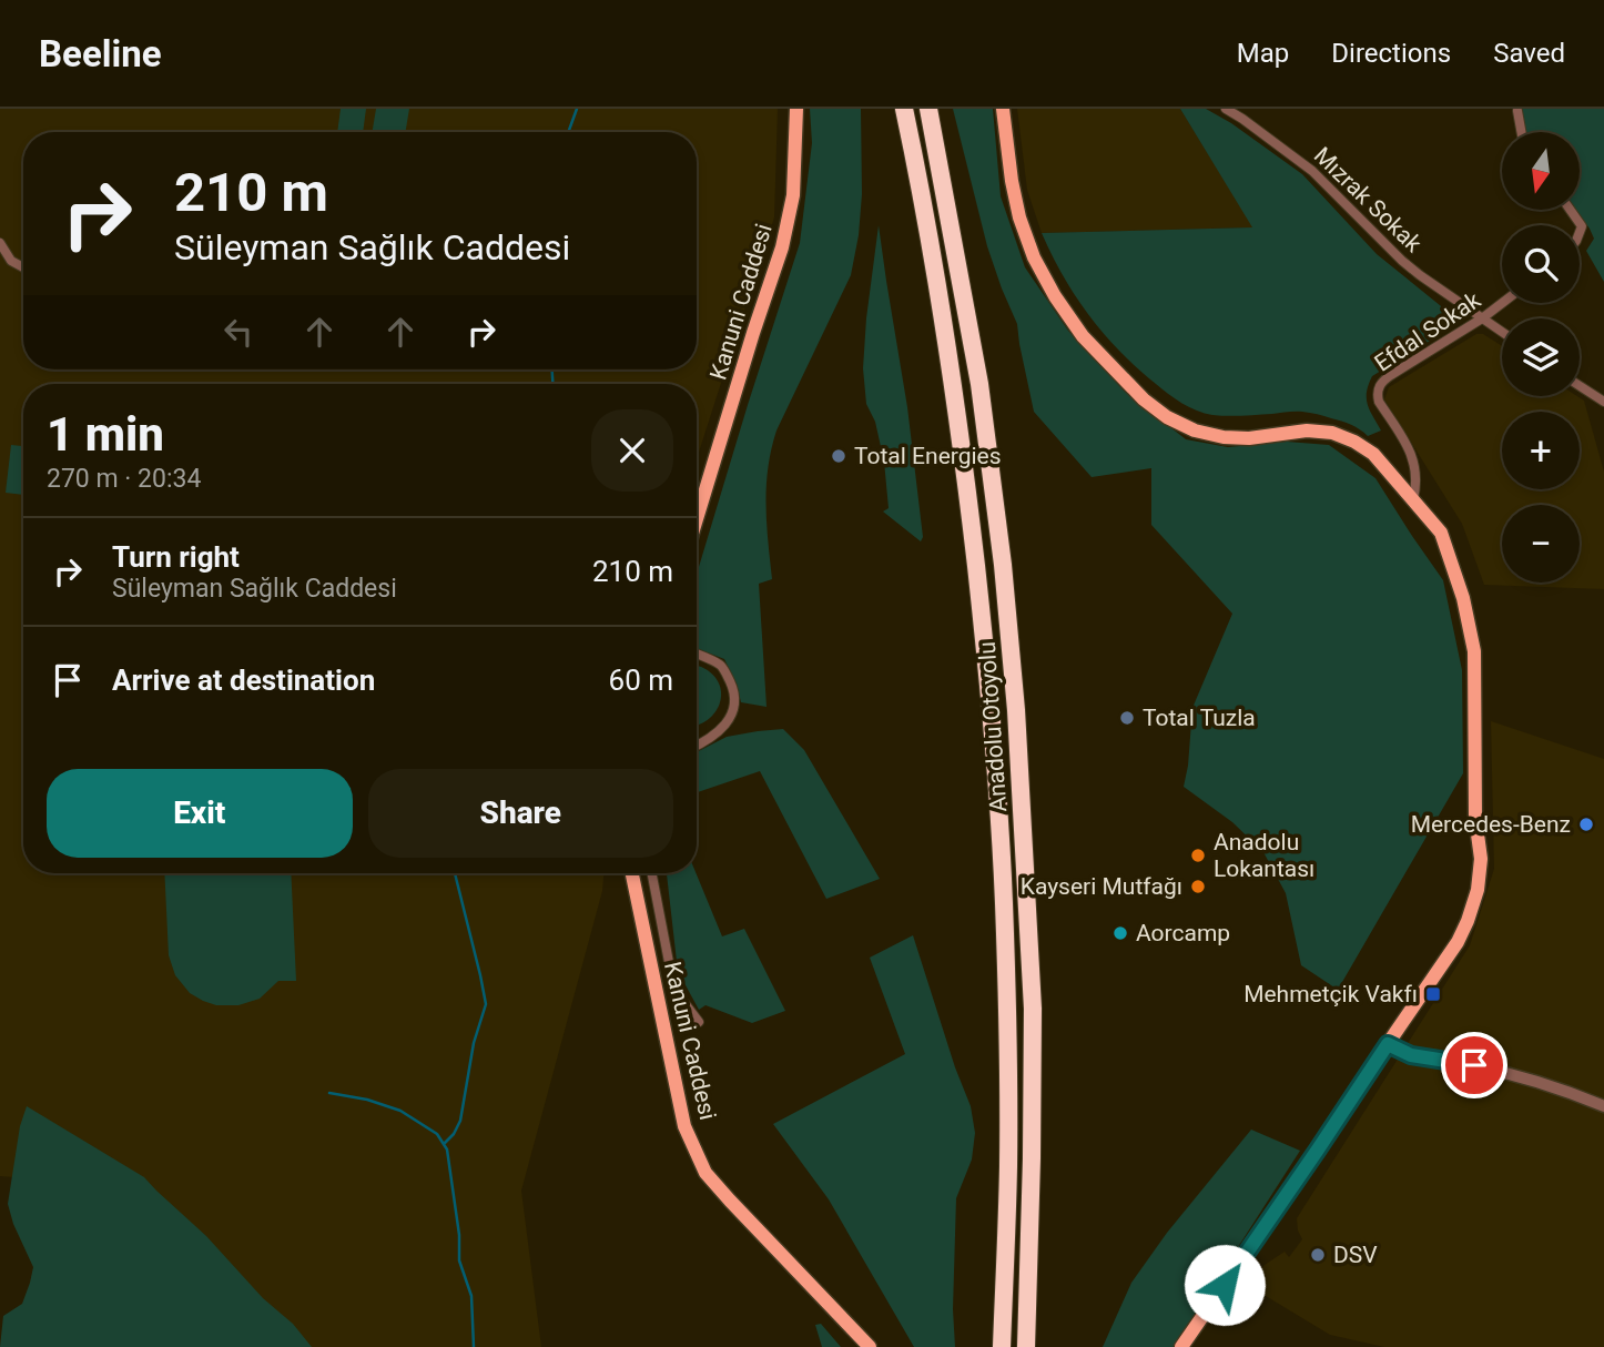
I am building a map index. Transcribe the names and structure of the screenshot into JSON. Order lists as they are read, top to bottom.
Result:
{
  "streets": {
    "highway": ["Anadolu Otoyolu"],
    "main road": ["Kanuni Caddesi"],
    "street": ["Mızrak Sokak", "Efdal Sokak"]
  },
  "crossings": [
    ["Mızrak Sokak", "Efdal Sokak"]
  ],
  "places": {
    "other": [
      "Total Energies",
      "Total Tuzla",
      "Mercedes-Benz",
      "Anadolu Lokantası",
      "Kayseri Mutfağı",
      "Aorcamp",
      "DSV"
    ],
    "transit": ["Mehmetçik Vakfı"]
  },
  "north": "bottom",
  "page": {
    "header": "Beeline",
    "nav": ["Map", "Directions", "Saved"],
    "map_buttons": ["+", "−"],
    "turn": ["210 m", "Süleyman Sağlık Caddesi"],
    "heading": ["1 min", "270 m · 20:34"],
    "list": [
      {
        "name": "Turn right",
        "note": "Süleyman Sağlık Caddesi",
        "value": "210 m"
      },
      {
        "name": "Arrive at destination",
        "value": "60 m"
      }
    ],
    "buttons": ["Exit", "Share"]
  }
}
